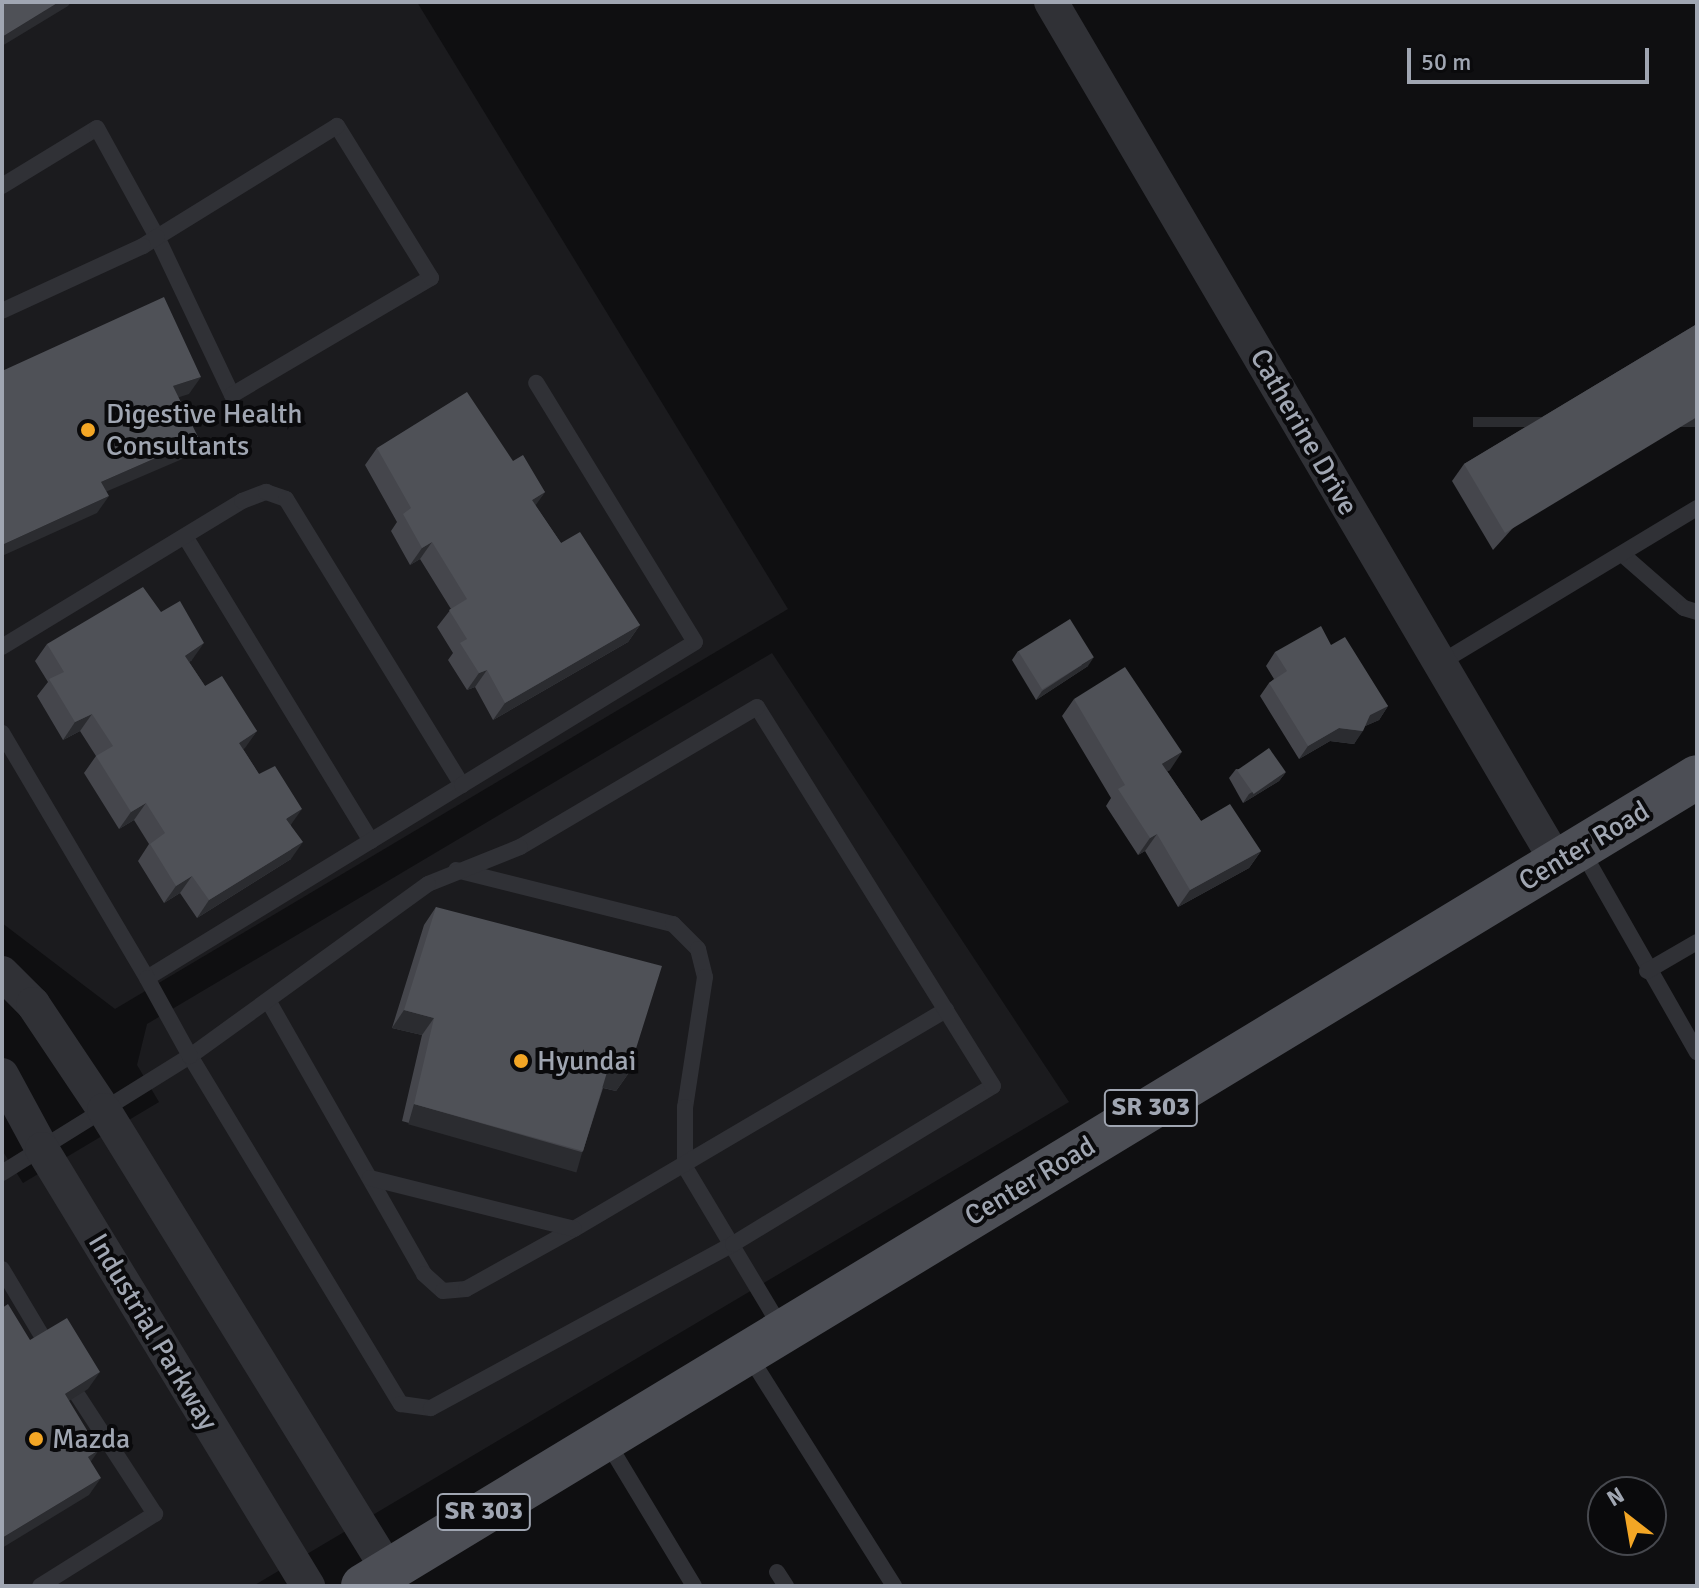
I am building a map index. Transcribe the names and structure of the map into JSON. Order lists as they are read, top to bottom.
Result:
{
  "streets": {
    "main road": ["Center Road", "SR 303"],
    "street": ["Catherine Drive", "Industrial Parkway"]
  },
  "crossings": [
    ["Catherine Drive", "Center Road"]
  ],
  "places": ["Digestive Health Consultants", "Hyundai", "Mazda"],
  "scale_bar": "50 m",
  "north": "top left"
}
